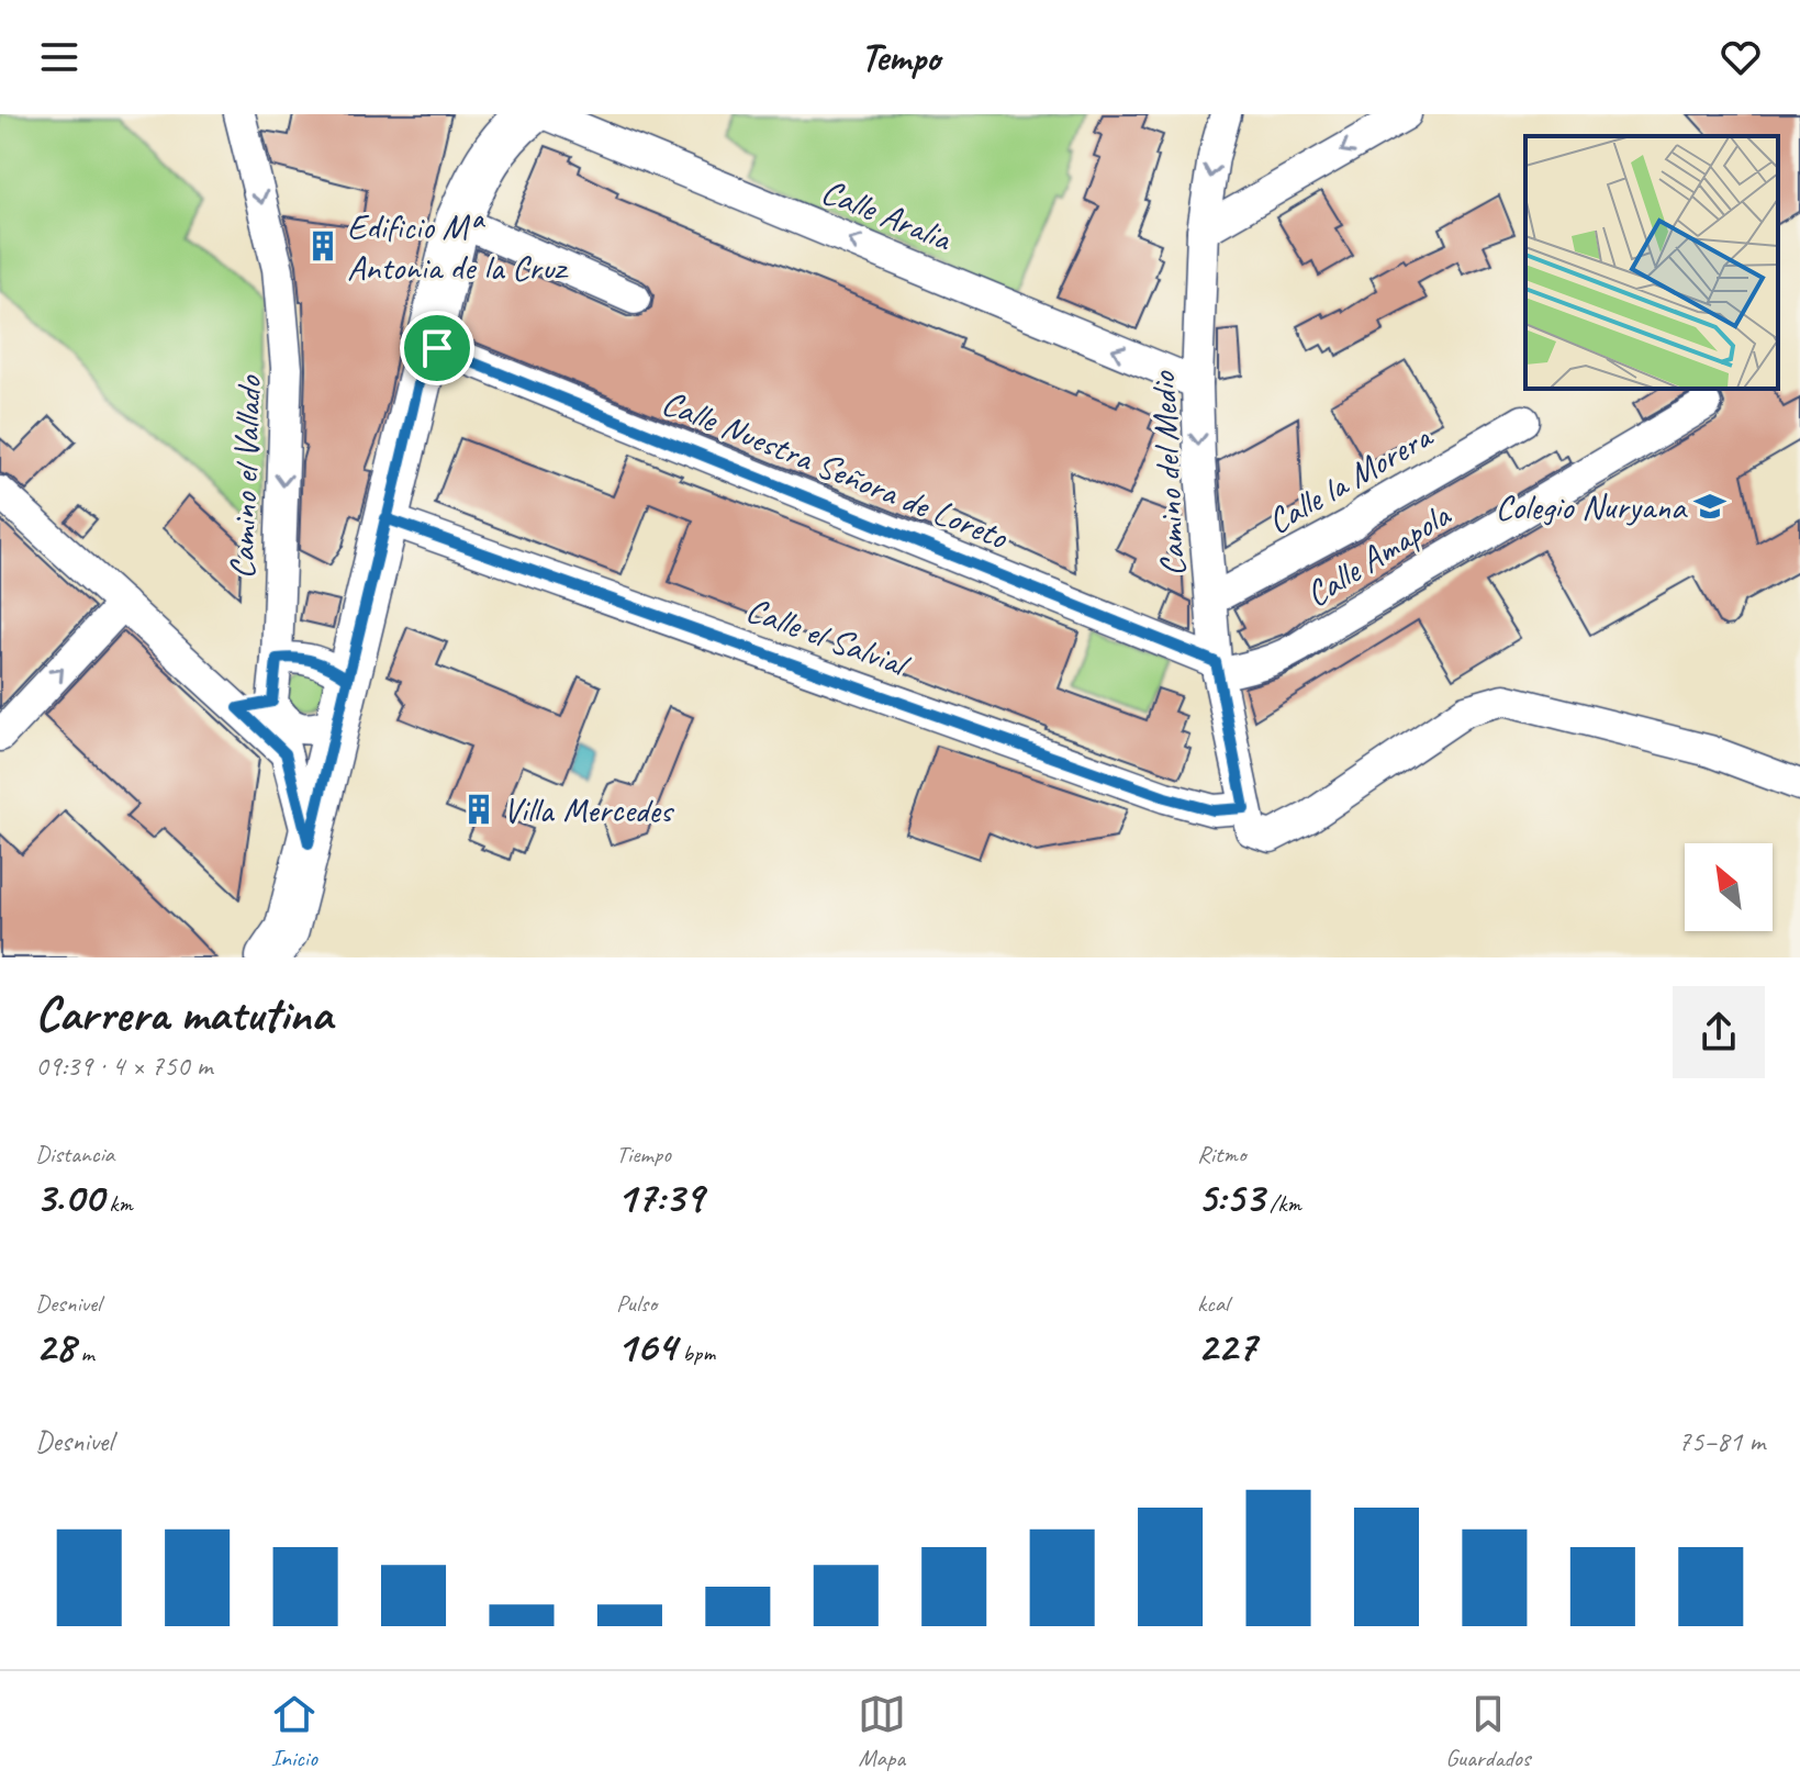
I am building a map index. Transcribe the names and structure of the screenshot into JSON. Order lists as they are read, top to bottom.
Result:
{
  "streets": {
    "street": [
      "Calle Aralia",
      "Calle Nuestra Señora de Loreto",
      "Camino del Medio",
      "Camino el Vallado",
      "Calle la Morera",
      "Calle Amapola",
      "Calle el Salvial"
    ]
  },
  "crossings": [
    ["Calle Aralia", "Camino del Medio"],
    ["Calle Nuestra Señora de Loreto", "Camino del Medio"],
    ["Calle Nuestra Señora de Loreto", "Calle Amapola"],
    ["Camino del Medio", "Calle la Morera"],
    ["Camino del Medio", "Calle Amapola"],
    ["Camino del Medio", "Calle el Salvial"]
  ],
  "one_way": ["Calle Aralia", "Camino del Medio"],
  "places": {
    "building": ["Edificio Mª Antonia de la Cruz", "Villa Mercedes"],
    "school or university": ["Colegio Nuryana"]
  },
  "north": "top left",
  "page": {
    "header": "Tempo",
    "heading": ["Carrera matutina", "09:39 · 4 × 750 m"],
    "stats": [
      ["Distancia", "3.00 km"],
      ["Tiempo", "17:39"],
      ["Ritmo", "5:53 /km"],
      ["Desnivel", "28 m"],
      ["Pulso", "164 bpm"],
      ["kcal", "227"]
    ],
    "chart": ["Desnivel", "75–81 m"],
    "tabs": ["Inicio", "Mapa", "Guardados"]
  }
}
